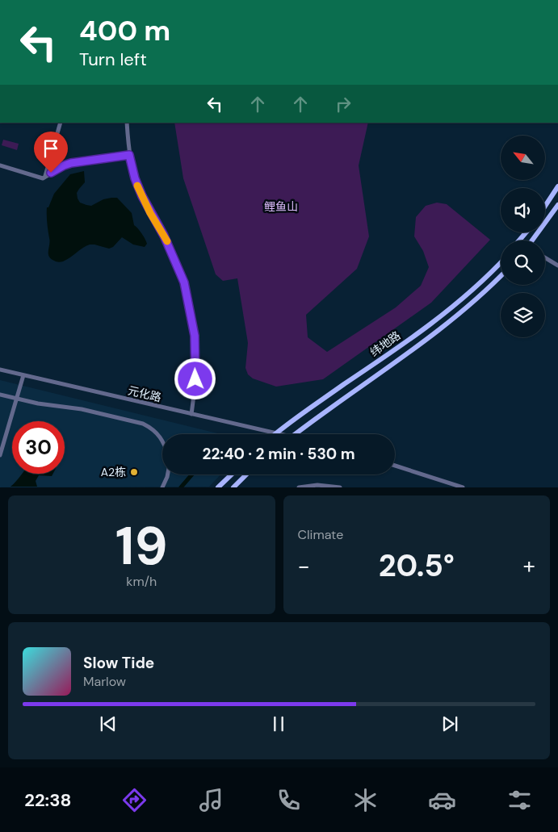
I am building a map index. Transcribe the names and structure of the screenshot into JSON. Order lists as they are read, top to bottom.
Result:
{
  "streets": {
    "main road": ["纬地路"],
    "street": ["元化路"]
  },
  "crossings": [
    ["纬地路", "元化路"]
  ],
  "parks": ["鲤鱼山"],
  "places": ["A2栋"],
  "north": "top left",
  "page": {
    "turn": ["400 m", "Turn left"],
    "limit": "30",
    "trip": "22:40 · 2 min · 530 m",
    "tile": [
      ["19", "km/h"],
      "Climate"
    ],
    "heat": ["−", "20.5°", "+"],
    "song": ["Slow Tide", "Marlow"],
    "tabs": "22:38"
  }
}
